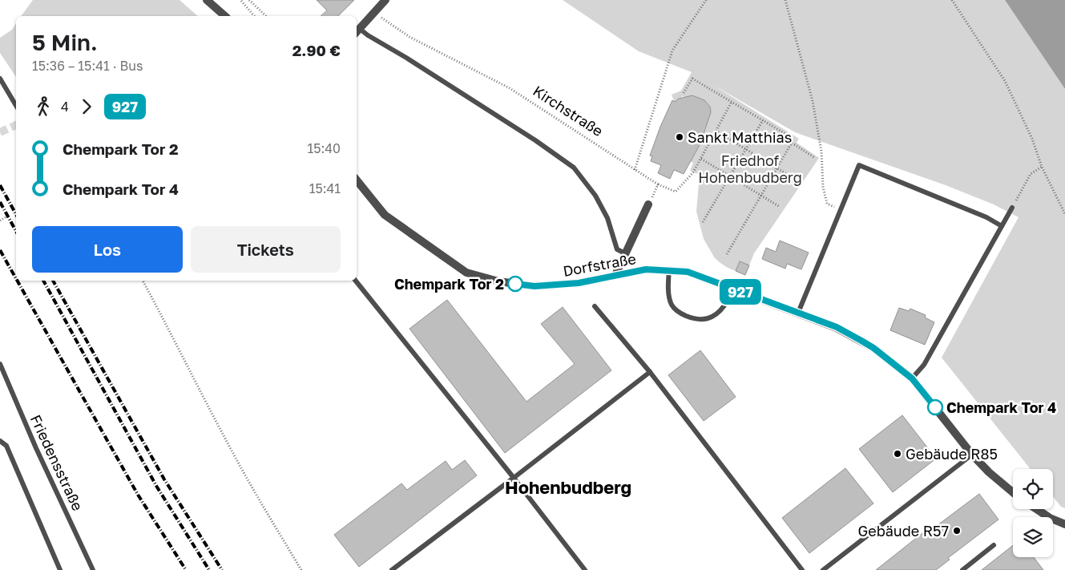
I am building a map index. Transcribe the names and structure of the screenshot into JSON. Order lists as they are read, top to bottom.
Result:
{
  "streets": {
    "street": ["Dorfstraße"],
    "lane": ["Friedensstraße"],
    "path": ["Kirchstraße"]
  },
  "districts": ["Hohenbudberg"],
  "parks": ["Friedhof Hohenbudberg"],
  "places": [
    "Sankt Matthias",
    "Chempark Tor 2",
    "Chempark Tor 4",
    "Gebäude R85",
    "Gebäude R57"
  ],
  "lines": ["bus line 927"],
  "page": {
    "on_map": "927",
    "heading": ["5 Min.", "15:36 – 15:41 · Bus", "2.90 €"],
    "legs": ["4", "927"],
    "list": [
      {
        "name": "Chempark Tor 2",
        "value": "15:40"
      },
      {
        "name": "Chempark Tor 4",
        "value": "15:41"
      }
    ],
    "buttons": ["Los", "Tickets"]
  }
}
